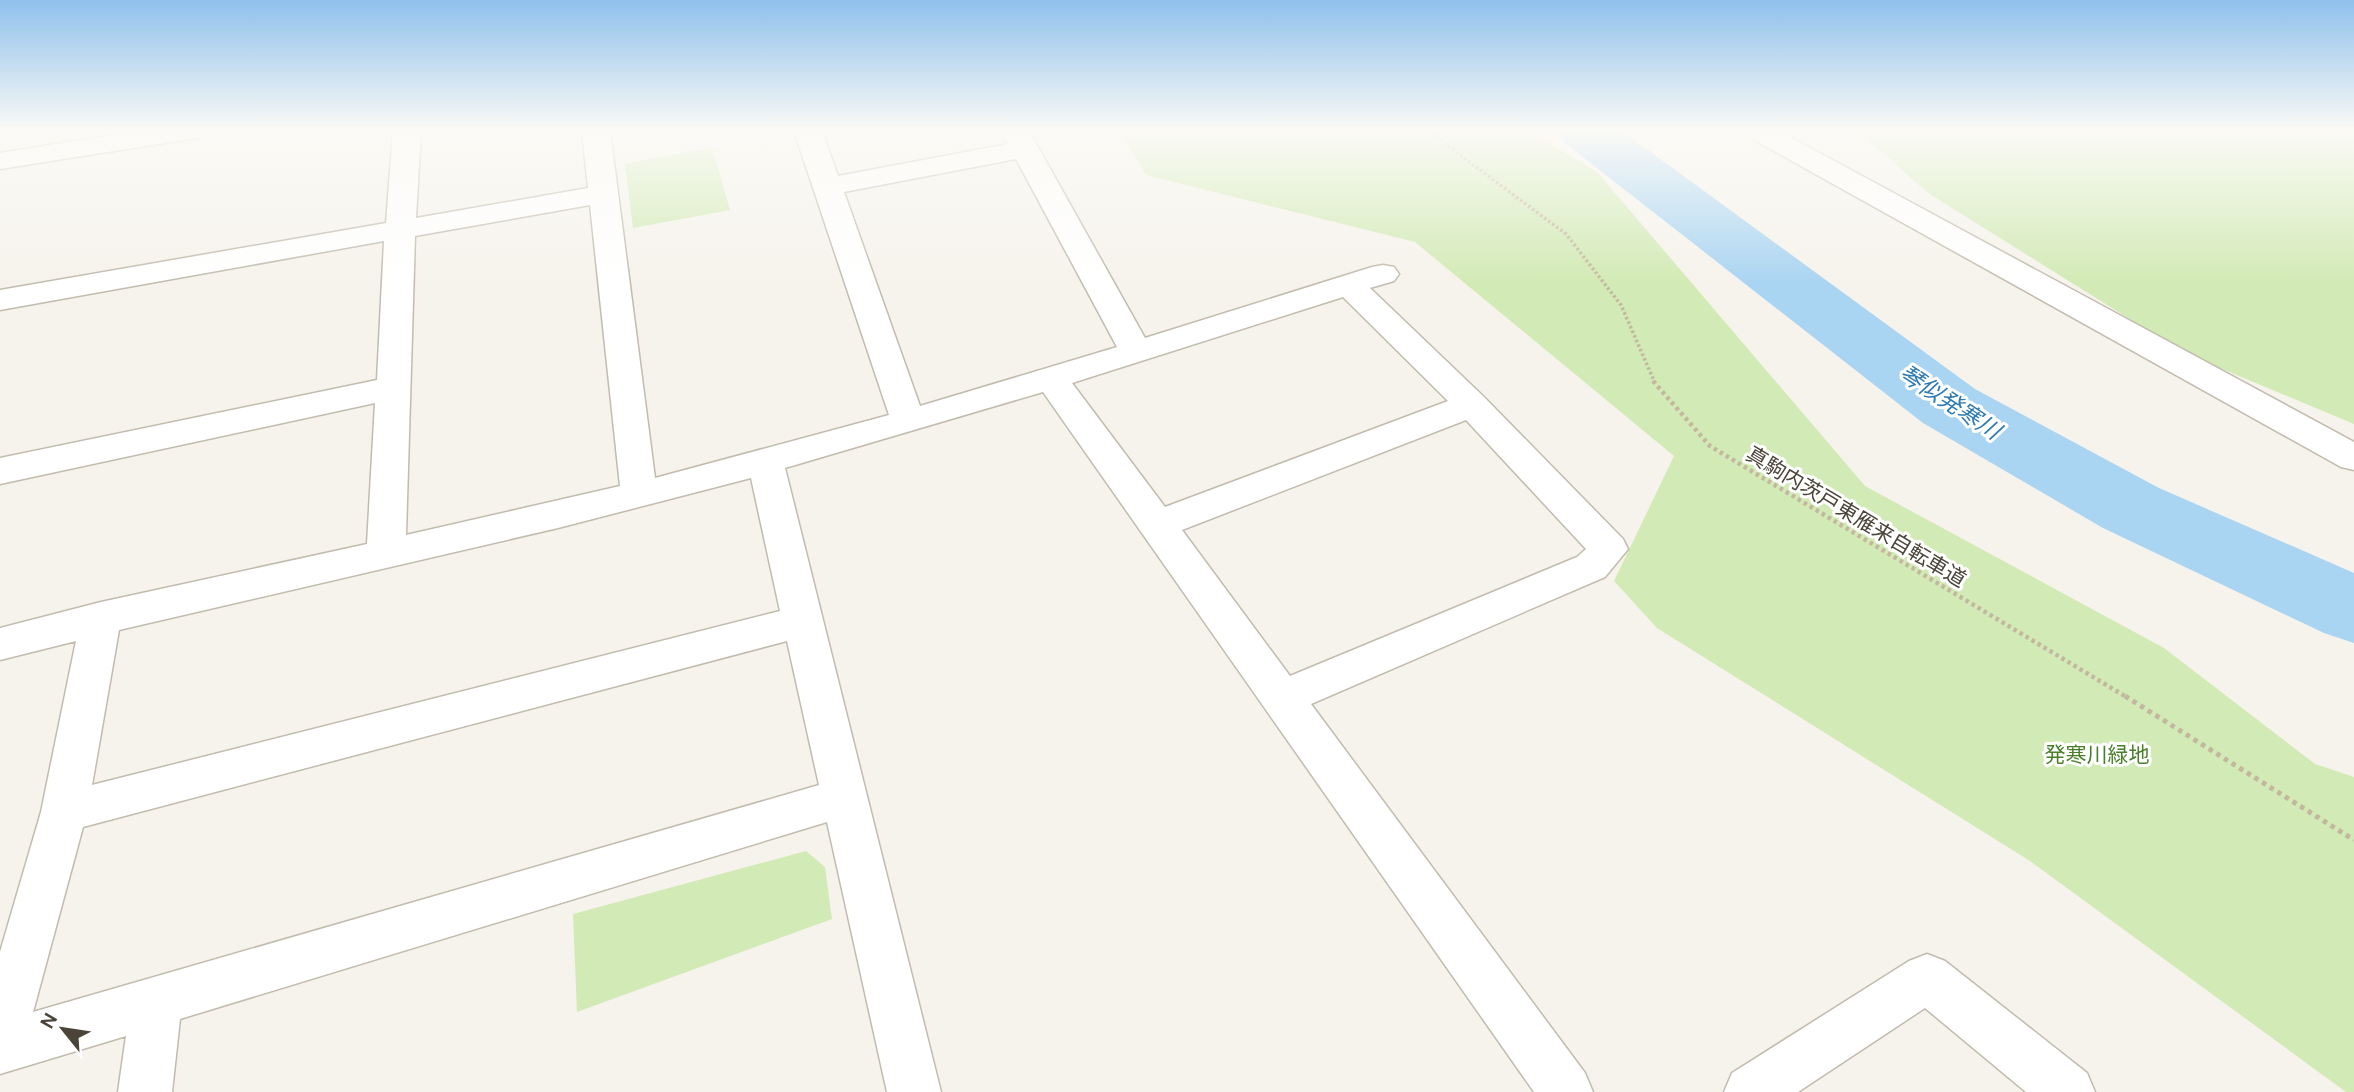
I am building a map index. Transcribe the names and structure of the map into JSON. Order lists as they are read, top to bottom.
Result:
{
  "streets": {
    "path": ["真駒内茨戸東雁来自転車道"]
  },
  "water": ["琴似発寒川"],
  "parks": ["発寒川緑地"],
  "north": "top left"
}
